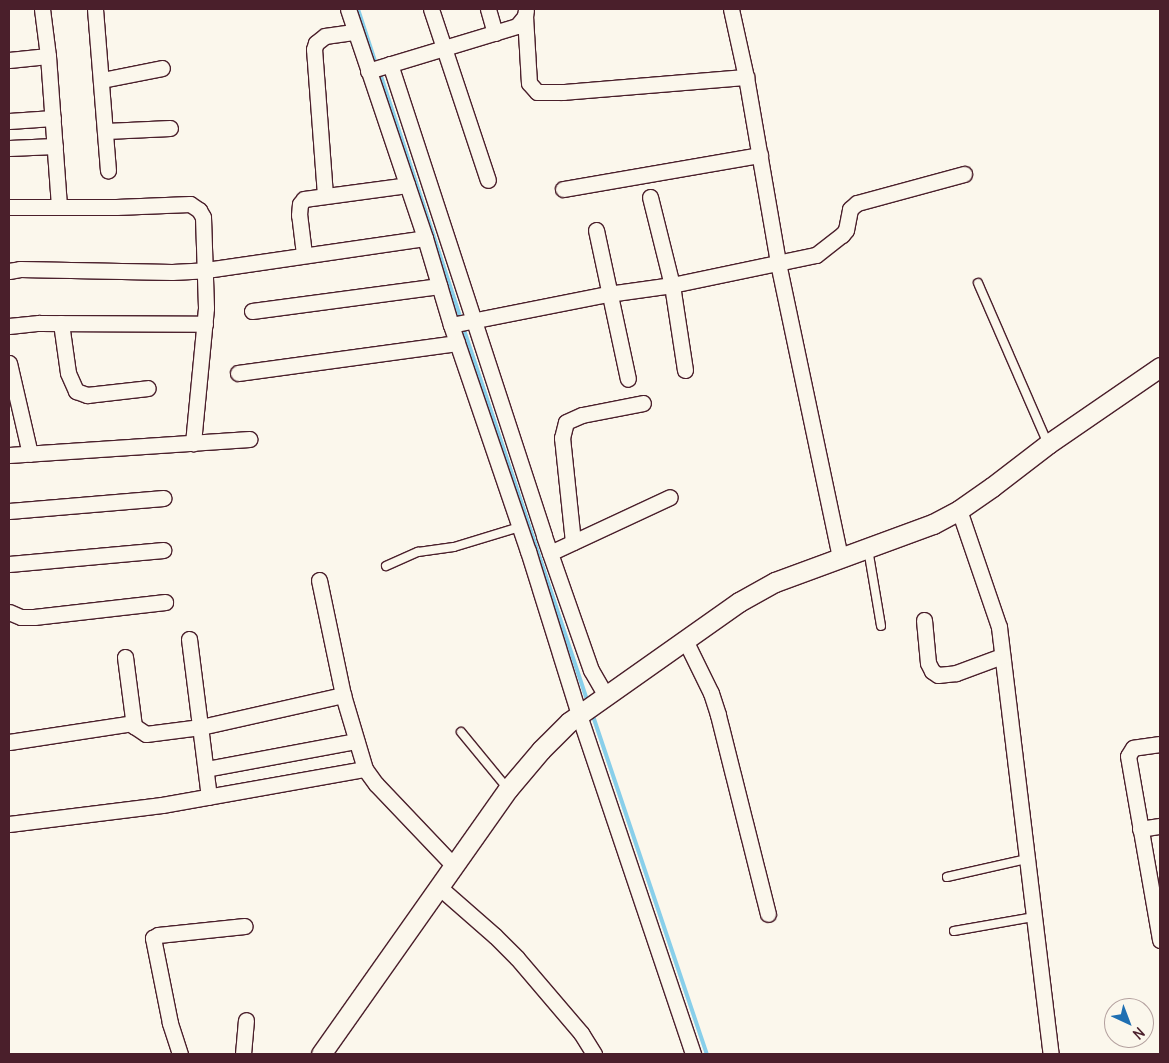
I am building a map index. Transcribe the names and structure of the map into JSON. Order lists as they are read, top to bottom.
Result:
{
  "north": "bottom right"
}
